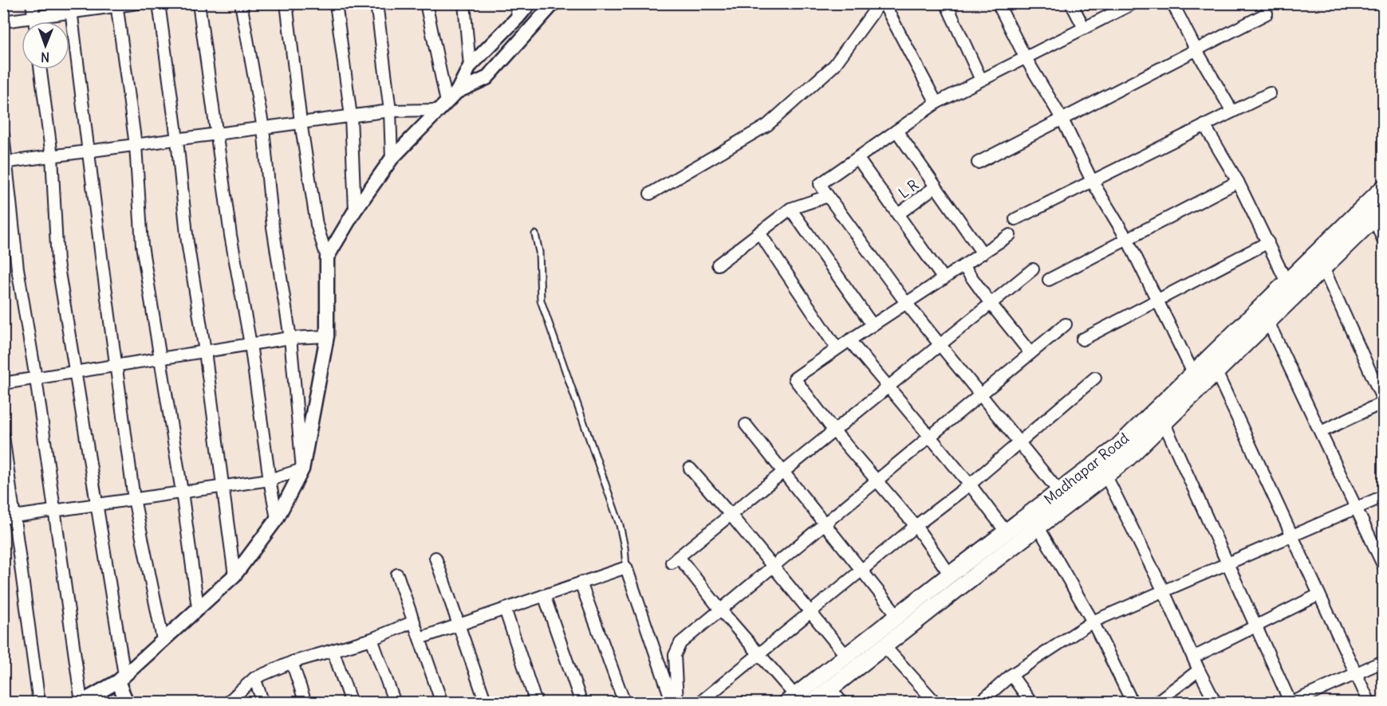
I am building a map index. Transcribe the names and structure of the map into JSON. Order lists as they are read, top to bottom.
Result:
{
  "streets": {
    "main road": ["Madhapar Road"],
    "street": ["L R"]
  },
  "north": "bottom"
}
